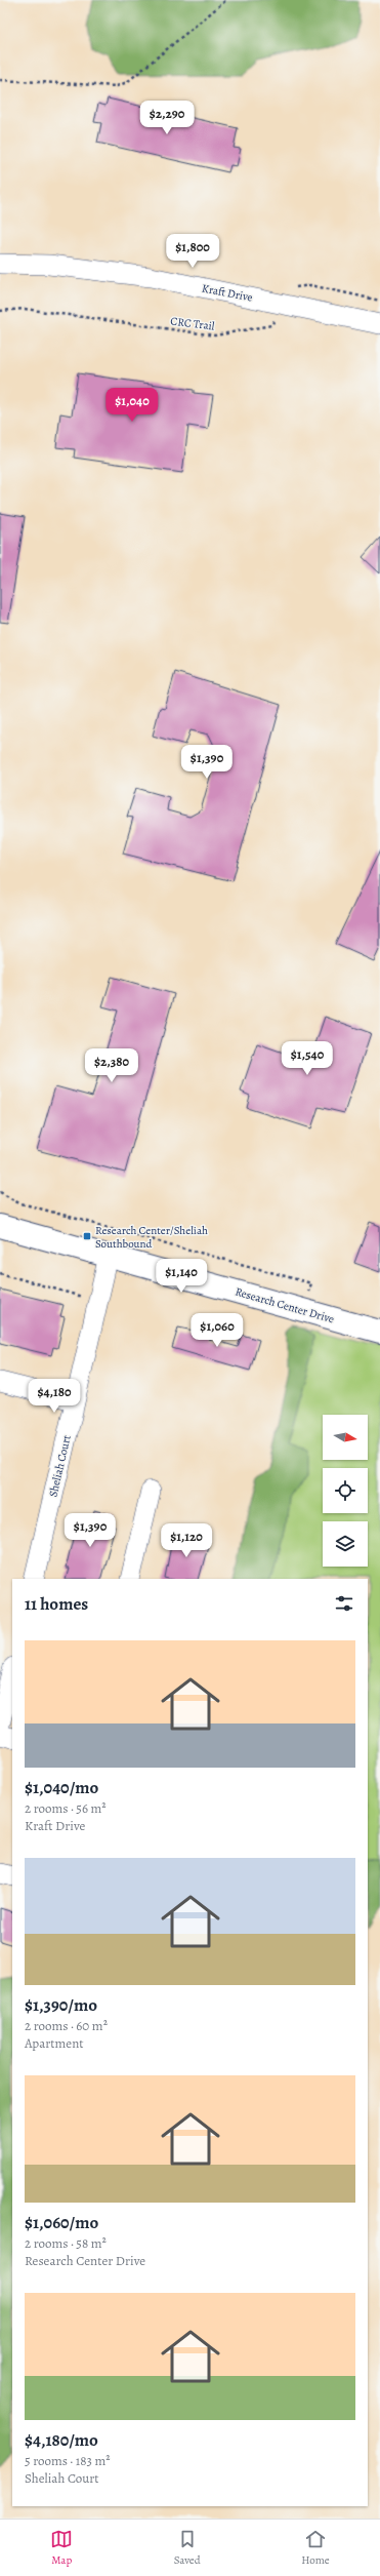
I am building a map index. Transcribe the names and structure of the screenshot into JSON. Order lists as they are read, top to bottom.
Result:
{
  "streets": {
    "main road": ["Research Center Drive"],
    "street": ["Kraft Drive", "Sheliah Court"],
    "path": ["CRC Trail"]
  },
  "crossings": [
    ["Kraft Drive", "CRC Trail"],
    ["Research Center Drive", "Sheliah Court"]
  ],
  "places": {
    "transit": ["Research Center/Sheliah Southbound"]
  },
  "north": "right",
  "page": {
    "price": [
      "$2,290",
      "$1,800",
      "$1,040",
      "$1,390",
      "$1,540",
      "$2,380",
      "$1,140",
      "$1,060",
      "$4,180",
      "$1,390",
      "$1,120"
    ],
    "heading": "11 homes",
    "list": [
      {
        "name": "$1,040/mo",
        "note": "2 rooms · 56 m² · Kraft Drive"
      },
      {
        "name": "$1,390/mo",
        "note": "2 rooms · 60 m² · Apartment"
      },
      {
        "name": "$1,060/mo",
        "note": "2 rooms · 58 m² · Research Center Drive"
      },
      {
        "name": "$4,180/mo",
        "note": "5 rooms · 183 m² · Sheliah Court"
      }
    ],
    "tabs": ["Map", "Saved", "Home"]
  }
}
